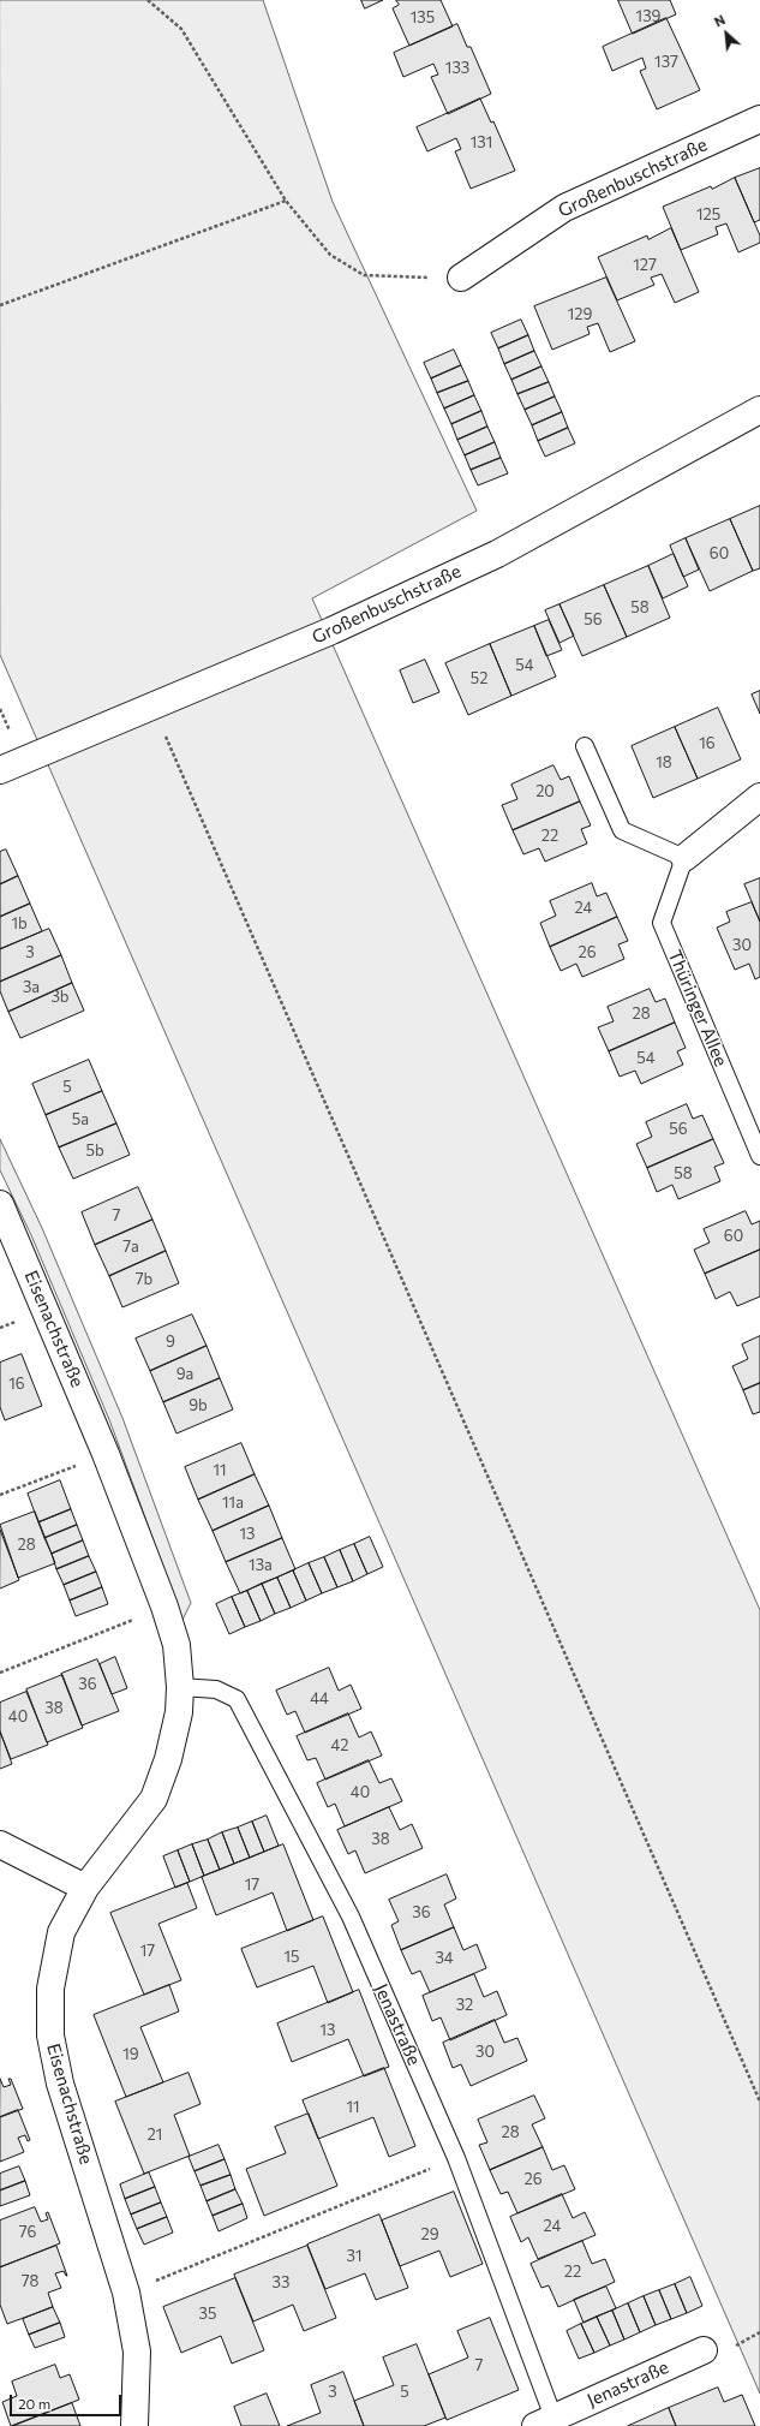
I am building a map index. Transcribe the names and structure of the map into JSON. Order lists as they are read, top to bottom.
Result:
{
  "streets": {
    "street": ["Großenbuschstraße", "Eisenachstraße", "Jenastraße"],
    "lane": ["Thüringer Allee"]
  },
  "crossings": [
    ["Eisenachstraße", "Jenastraße"]
  ],
  "house_numbers": [
    "139",
    "135",
    "137",
    "133",
    "131",
    "125",
    "127",
    "129",
    "60",
    "58",
    "56",
    "54",
    "52",
    "16",
    "18",
    "20",
    "22",
    "24",
    "1b",
    "30",
    "3",
    "26",
    "3a",
    "3b",
    "28",
    "54",
    "5",
    "5a",
    "56",
    "5b",
    "58",
    "7",
    "60",
    "7a",
    "7b",
    "9",
    "9a",
    "16",
    "9b",
    "11",
    "11a",
    "13",
    "28",
    "13a",
    "36",
    "44",
    "38",
    "40",
    "42",
    "40",
    "38",
    "17",
    "36",
    "17",
    "15",
    "34",
    "32",
    "13",
    "30",
    "19",
    "11",
    "28",
    "21",
    "26",
    "24",
    "76",
    "29",
    "31",
    "22",
    "78",
    "33",
    "35",
    "7",
    "3",
    "5"
  ],
  "scale_bar": "20 m",
  "north": "top left"
}
